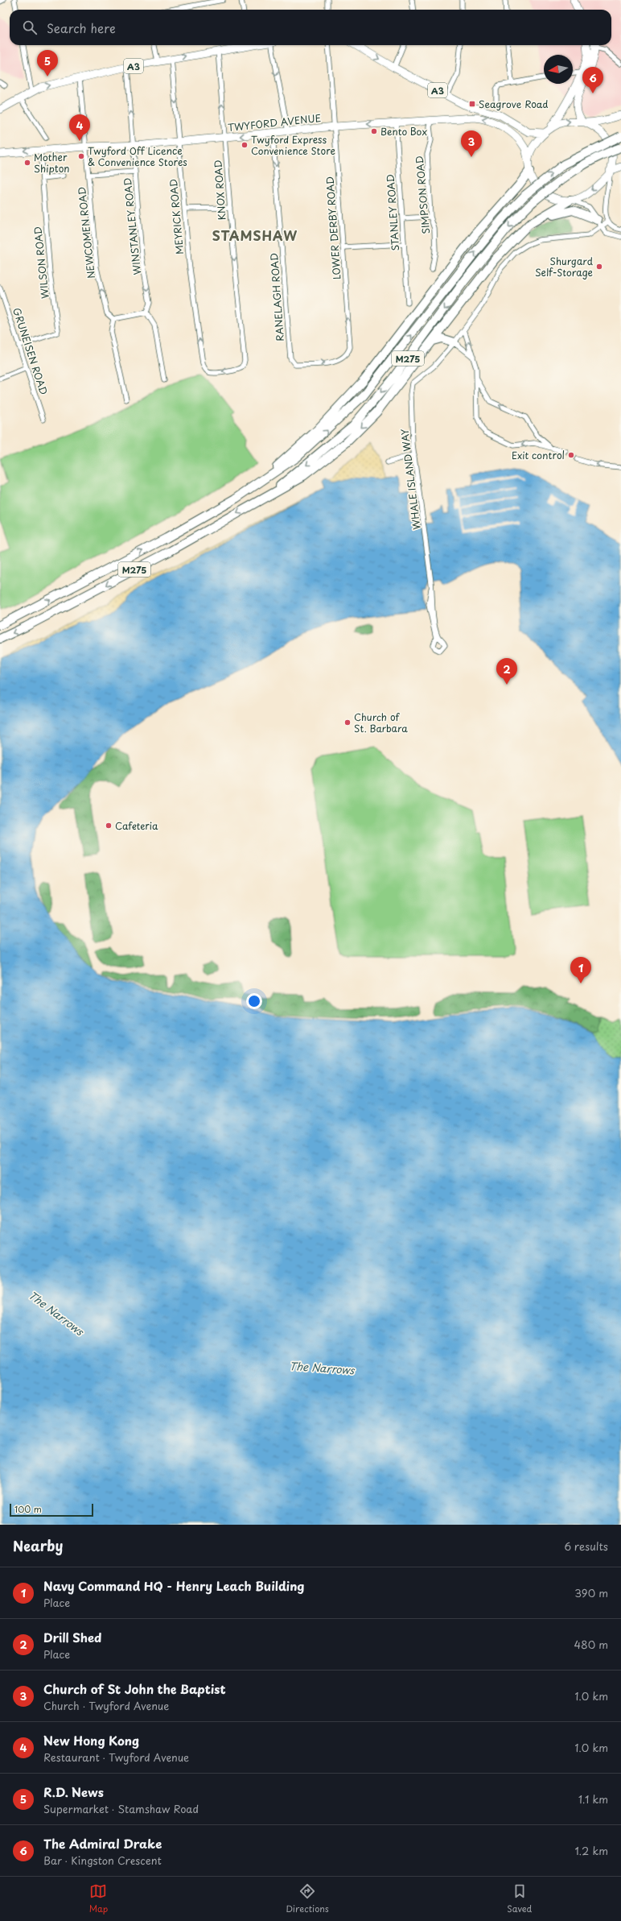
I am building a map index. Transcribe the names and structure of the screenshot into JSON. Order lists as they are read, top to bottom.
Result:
{
  "streets": {
    "highway": ["M275"],
    "main road": ["A3", "TWYFORD AVENUE"],
    "street": [
      "KNOX ROAD",
      "SIMPSON ROAD",
      "STANLEY ROAD",
      "MEYRICK ROAD",
      "WINSTANLEY ROAD",
      "LOWER DERBY ROAD",
      "NEWCOMEN ROAD",
      "WILSON ROAD",
      "RANELAGH ROAD",
      "GRUNEISEN ROAD",
      "WHALE ISLAND WAY"
    ]
  },
  "crossings": [
    ["A3", "TWYFORD AVENUE"],
    ["A3", "KNOX ROAD"],
    ["A3", "MEYRICK ROAD"],
    ["A3", "WINSTANLEY ROAD"],
    ["A3", "NEWCOMEN ROAD"],
    ["A3", "M275"],
    ["TWYFORD AVENUE", "KNOX ROAD"],
    ["TWYFORD AVENUE", "SIMPSON ROAD"],
    ["TWYFORD AVENUE", "STANLEY ROAD"],
    ["TWYFORD AVENUE", "MEYRICK ROAD"],
    ["TWYFORD AVENUE", "WINSTANLEY ROAD"],
    ["TWYFORD AVENUE", "LOWER DERBY ROAD"],
    ["TWYFORD AVENUE", "NEWCOMEN ROAD"],
    ["TWYFORD AVENUE", "WILSON ROAD"],
    ["TWYFORD AVENUE", "RANELAGH ROAD"],
    ["TWYFORD AVENUE", "M275"],
    ["KNOX ROAD", "MEYRICK ROAD"],
    ["LOWER DERBY ROAD", "RANELAGH ROAD"],
    ["WILSON ROAD", "GRUNEISEN ROAD"],
    ["M275", "WHALE ISLAND WAY"]
  ],
  "one_way": ["NEWCOMEN ROAD", "RANELAGH ROAD"],
  "districts": ["STAMSHAW"],
  "water": ["The Narrows"],
  "places": {
    "transit": ["Seagrove Road"],
    "other": [
      "Bento Box",
      "Twyford Express Convenience Store",
      "Twyford Off Licence & Convenience Stores",
      "Mother Shipton",
      "Shurgard Self-Storage",
      "Exit control",
      "Church of St. Barbara",
      "Cafeteria"
    ]
  },
  "scale_bar": "100 m",
  "north": "left",
  "page": {
    "search": "Search here",
    "pins": [
      "5",
      "6",
      "4",
      "3",
      "2",
      "1"
    ],
    "scale": "100 m",
    "heading": ["Nearby", "6 results"],
    "list": [
      {
        "mark": "1",
        "name": "Navy Command HQ - Henry Leach Building",
        "note": "Place",
        "value": "390 m"
      },
      {
        "mark": "2",
        "name": "Drill Shed",
        "note": "Place",
        "value": "480 m"
      },
      {
        "mark": "3",
        "name": "Church of St John the Baptist",
        "note": "Church · Twyford Avenue",
        "value": "1.0 km"
      },
      {
        "mark": "4",
        "name": "New Hong Kong",
        "note": "Restaurant · Twyford Avenue",
        "value": "1.0 km"
      },
      {
        "mark": "5",
        "name": "R.D. News",
        "note": "Supermarket · Stamshaw Road",
        "value": "1.1 km"
      },
      {
        "mark": "6",
        "name": "The Admiral Drake",
        "note": "Bar · Kingston Crescent",
        "value": "1.2 km"
      }
    ],
    "nav": ["Map", "Directions", "Saved"]
  }
}
